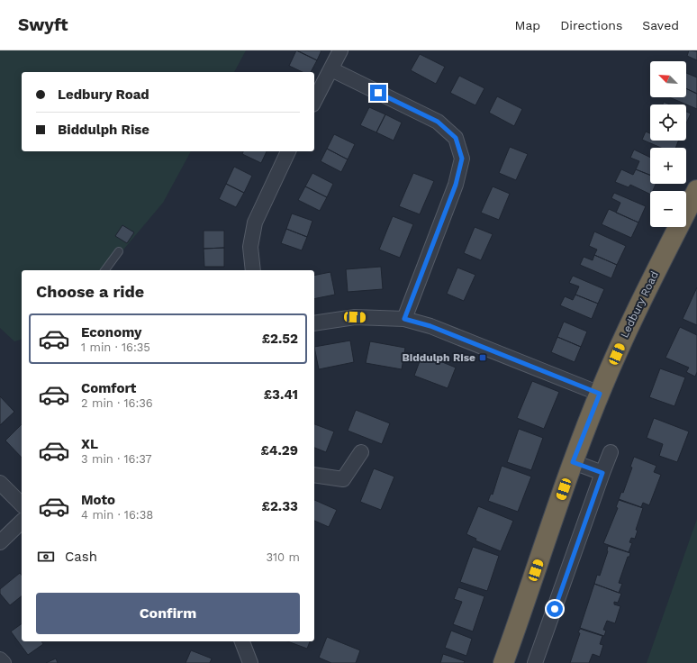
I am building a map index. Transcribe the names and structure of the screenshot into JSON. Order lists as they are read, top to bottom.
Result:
{
  "streets": {
    "highway": ["Ledbury Road"]
  },
  "places": {
    "transit": ["Biddulph Rise"]
  },
  "north": "top left",
  "page": {
    "header": "Swyft",
    "nav": ["Map", "Directions", "Saved"],
    "map_buttons": ["+", "−"],
    "banner": ["Ledbury Road", "Biddulph Rise"],
    "heading": "Choose a ride",
    "list": [
      {
        "name": "Economy",
        "note": "1 min · 16:35",
        "value": "£2.52"
      },
      {
        "name": "Comfort",
        "note": "2 min · 16:36",
        "value": "£3.41"
      },
      {
        "name": "XL",
        "note": "3 min · 16:37",
        "value": "£4.29"
      },
      {
        "name": "Moto",
        "note": "4 min · 16:38",
        "value": "£2.33"
      }
    ],
    "pay": ["Cash", "310 m"],
    "buttons": "Confirm"
  }
}
